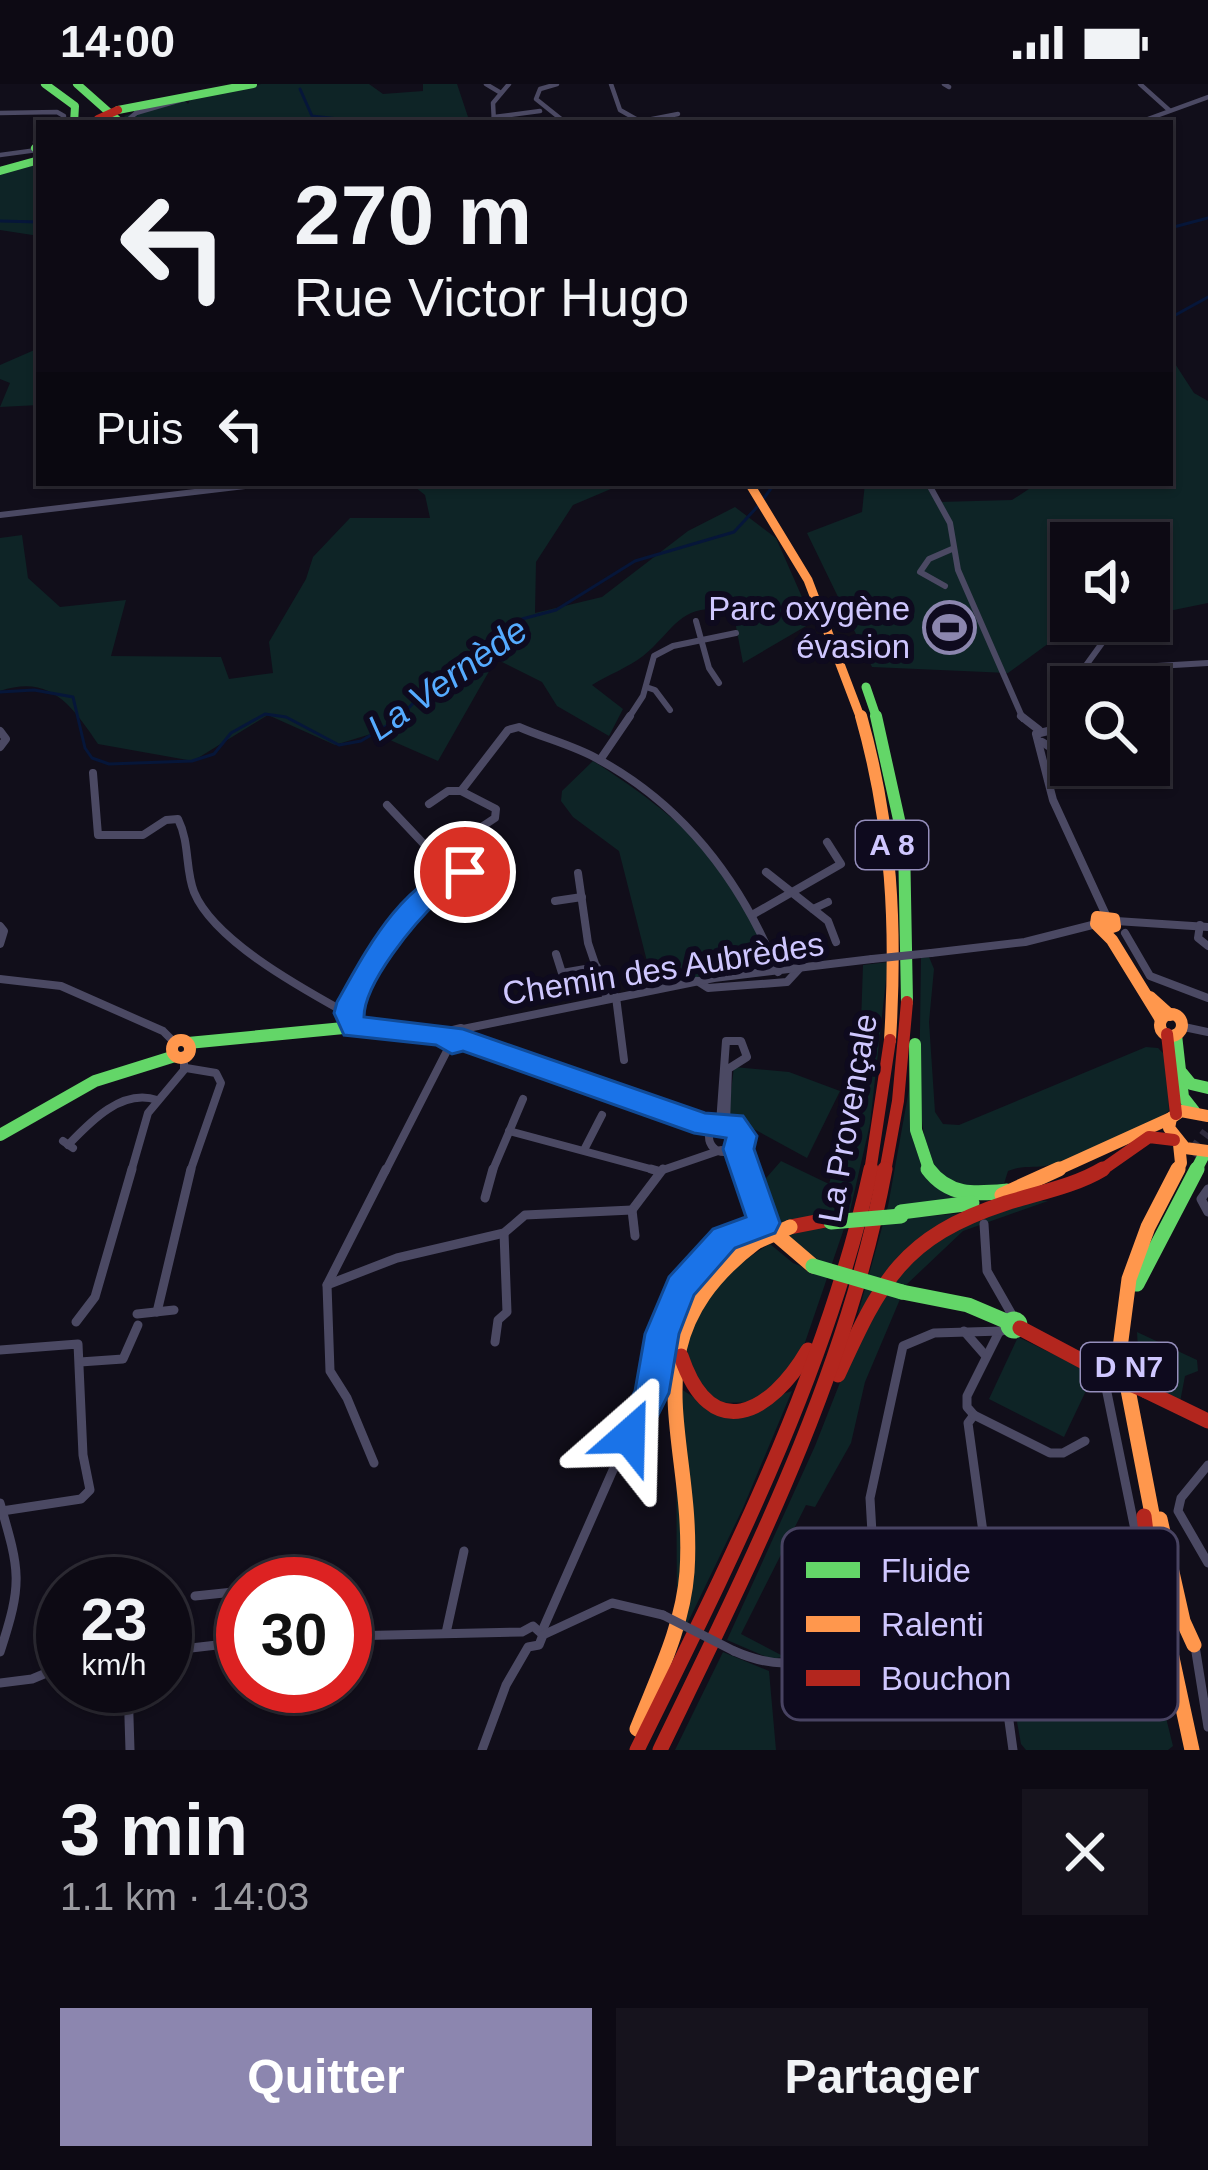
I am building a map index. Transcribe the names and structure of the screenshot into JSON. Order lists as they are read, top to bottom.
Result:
{
  "streets": {
    "main road": ["A 8", "La Provençale", "D N7"],
    "street": ["Chemin des Aubrèdes"]
  },
  "water": ["La Vernède"],
  "places": {
    "sports": ["Parc oxygène évasion"]
  },
  "legend": ["Fluide", "Ralenti", "Bouchon"],
  "page": {
    "status": "14:00",
    "turn": ["270 m", "Rue Victor Hugo"],
    "then": "Puis",
    "speed": "23 km/h",
    "limit": "30",
    "heading": ["3 min", "1.1 km · 14:03"],
    "buttons": ["Quitter", "Partager"]
  }
}
